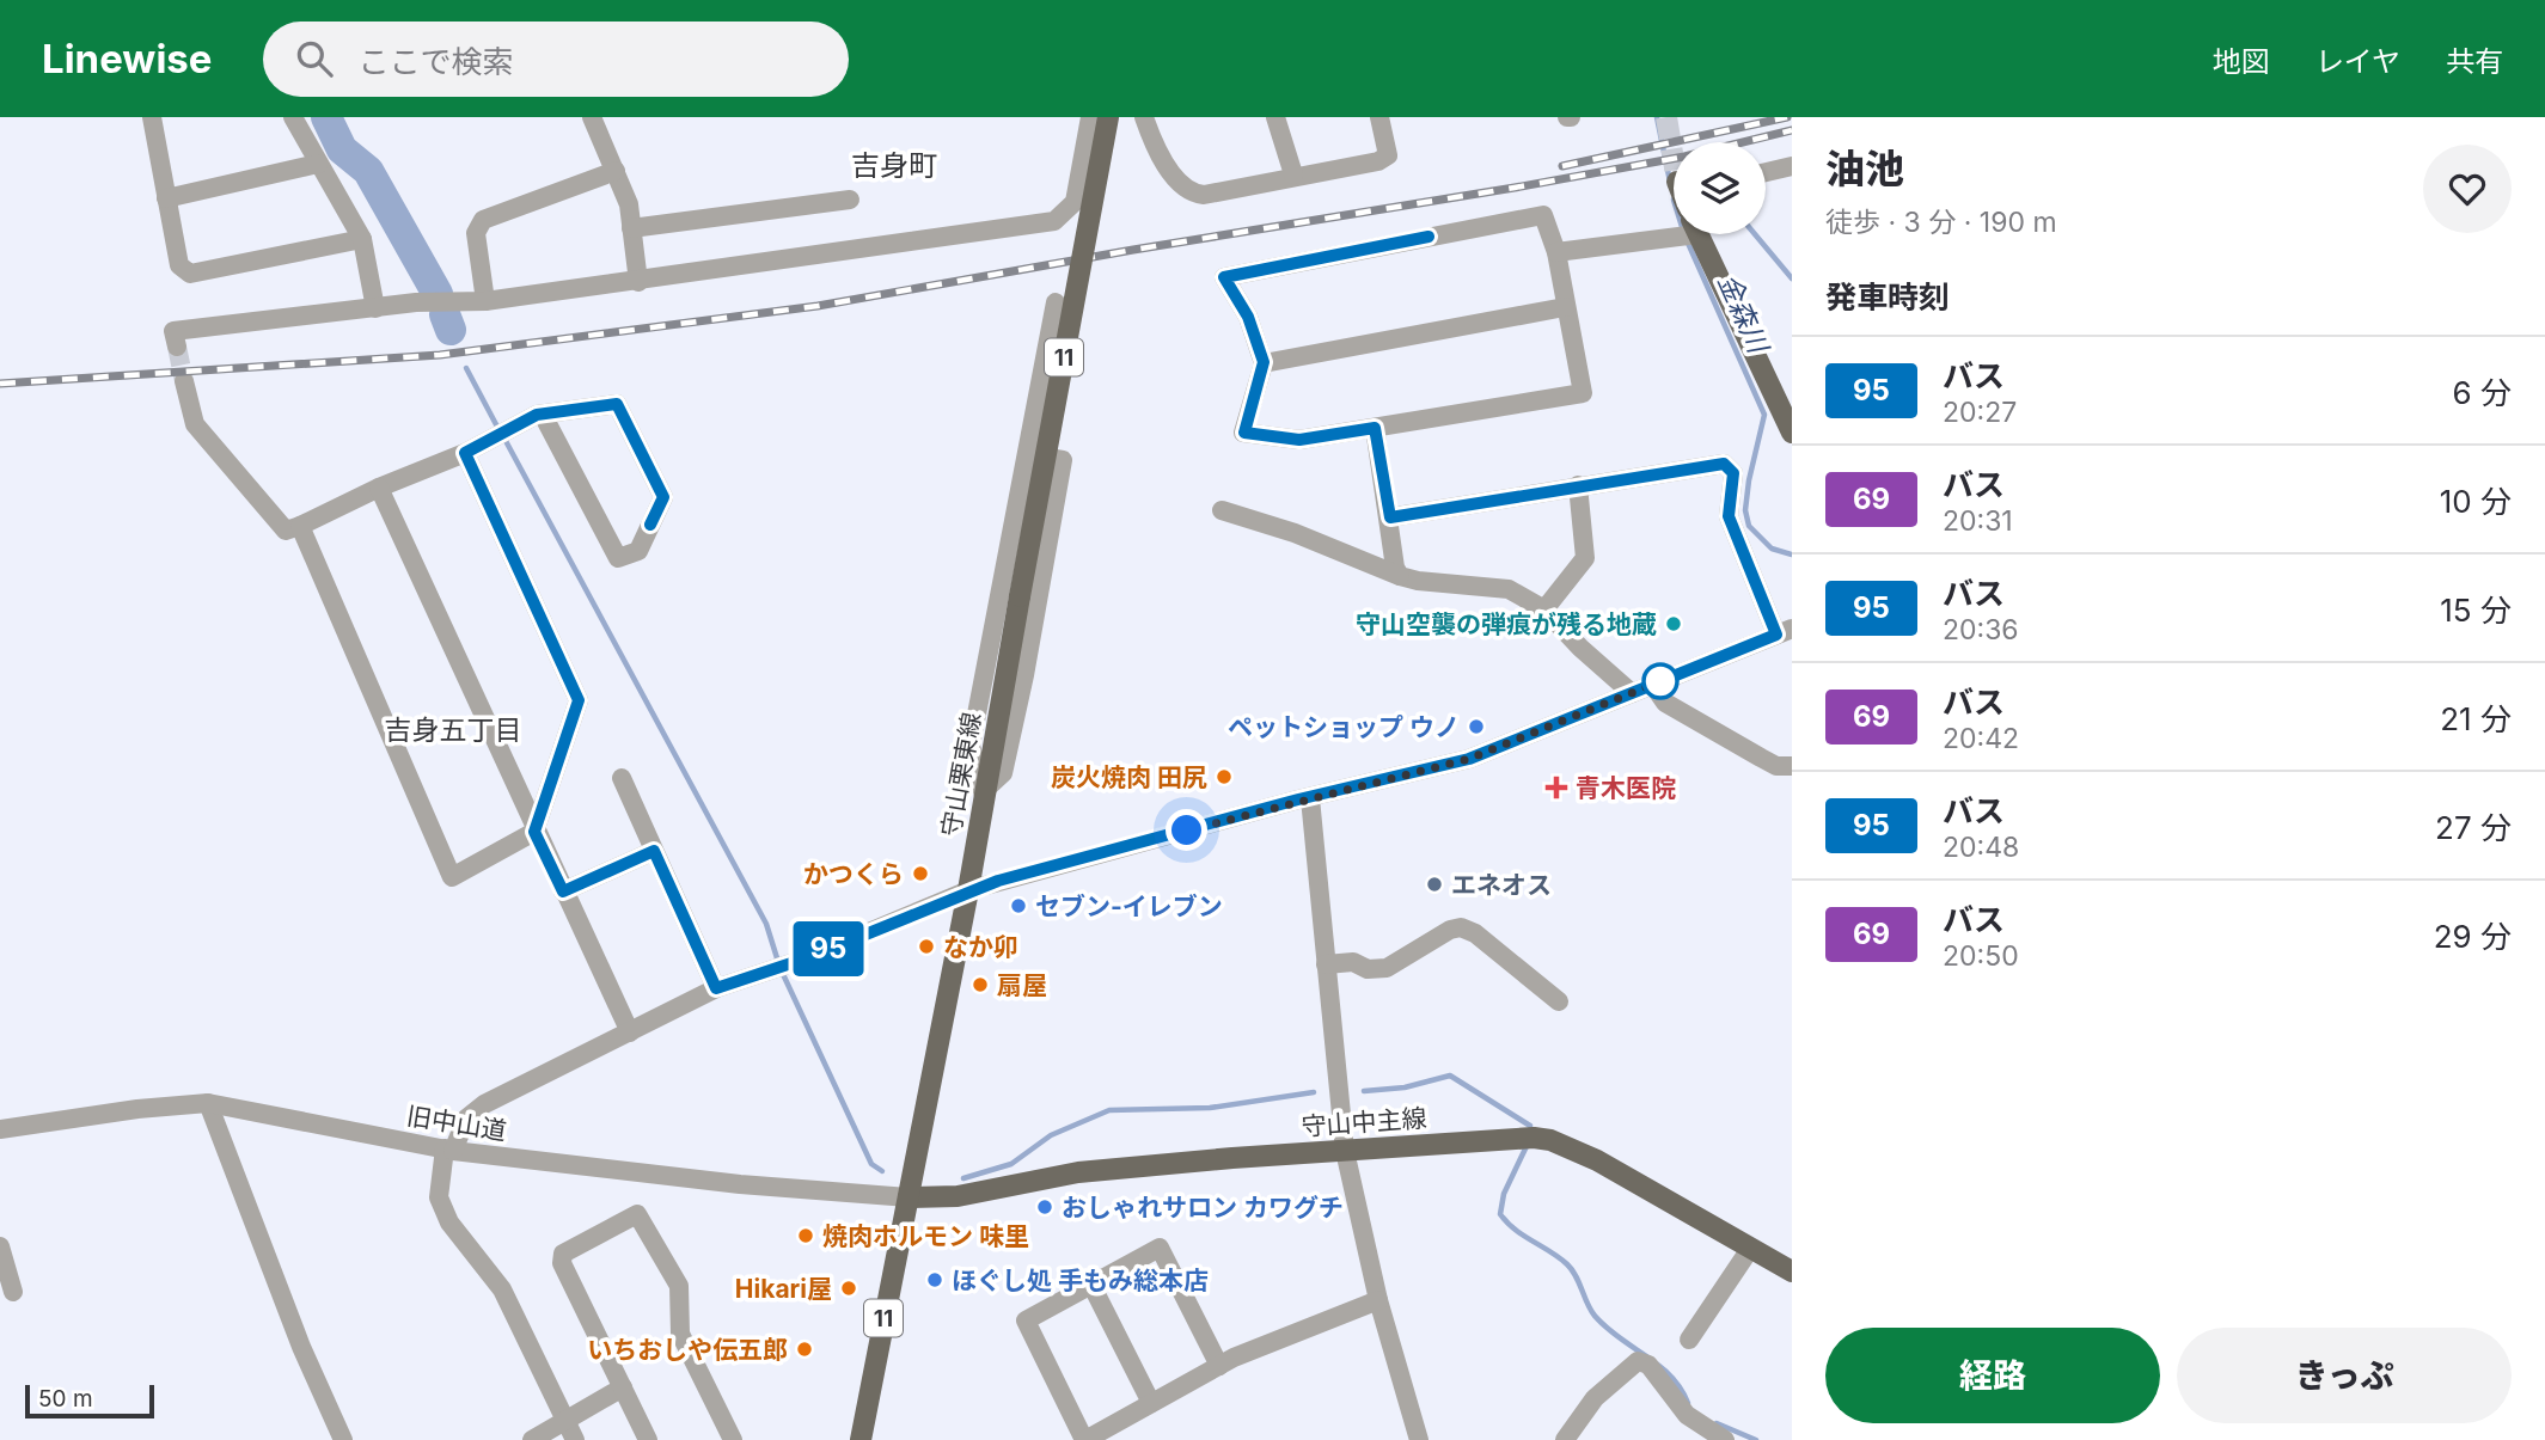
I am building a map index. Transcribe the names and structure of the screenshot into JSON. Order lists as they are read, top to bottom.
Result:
{
  "streets": {
    "main road": ["11", "守山栗東線", "守山中主線"],
    "street": ["旧中山道"]
  },
  "crossings": [
    ["守山栗東線", "守山中主線"],
    ["守山栗東線", "旧中山道"],
    ["守山中主線", "旧中山道"]
  ],
  "districts": ["吉身町", "吉身五丁目"],
  "water": ["金森川"],
  "places": {
    "other": [
      "守山空襲の弾痕が残る地蔵",
      "ペットショップ ウノ",
      "炭火焼肉 田尻",
      "かつくら",
      "エネオス",
      "セブン-イレブン",
      "なか卯",
      "扇屋",
      "おしゃれサロン カワグチ",
      "焼肉ホルモン 味里",
      "ほぐし処 手もみ総本店",
      "Hikari屋",
      "いちおしや伝五郎"
    ],
    "health": ["青木医院"]
  },
  "lines": ["bus line 95"],
  "scale_bar": "50 m",
  "page": {
    "header": "Linewise",
    "search": "ここで検索",
    "nav": ["地図", "レイヤ", "共有"],
    "on_map": "95",
    "heading": [
      ["油池", "徒歩 · 3 分 · 190 m"],
      "発車時刻"
    ],
    "list": [
      {
        "mark": "95",
        "name": "バス",
        "note": "20:27",
        "value": "6 分"
      },
      {
        "mark": "69",
        "name": "バス",
        "note": "20:31",
        "value": "10 分"
      },
      {
        "mark": "95",
        "name": "バス",
        "note": "20:36",
        "value": "15 分"
      },
      {
        "mark": "69",
        "name": "バス",
        "note": "20:42",
        "value": "21 分"
      },
      {
        "mark": "95",
        "name": "バス",
        "note": "20:48",
        "value": "27 分"
      },
      {
        "mark": "69",
        "name": "バス",
        "note": "20:50",
        "value": "29 分"
      }
    ],
    "buttons": ["経路", "きっぷ"],
    "scale": "50 m"
  }
}
